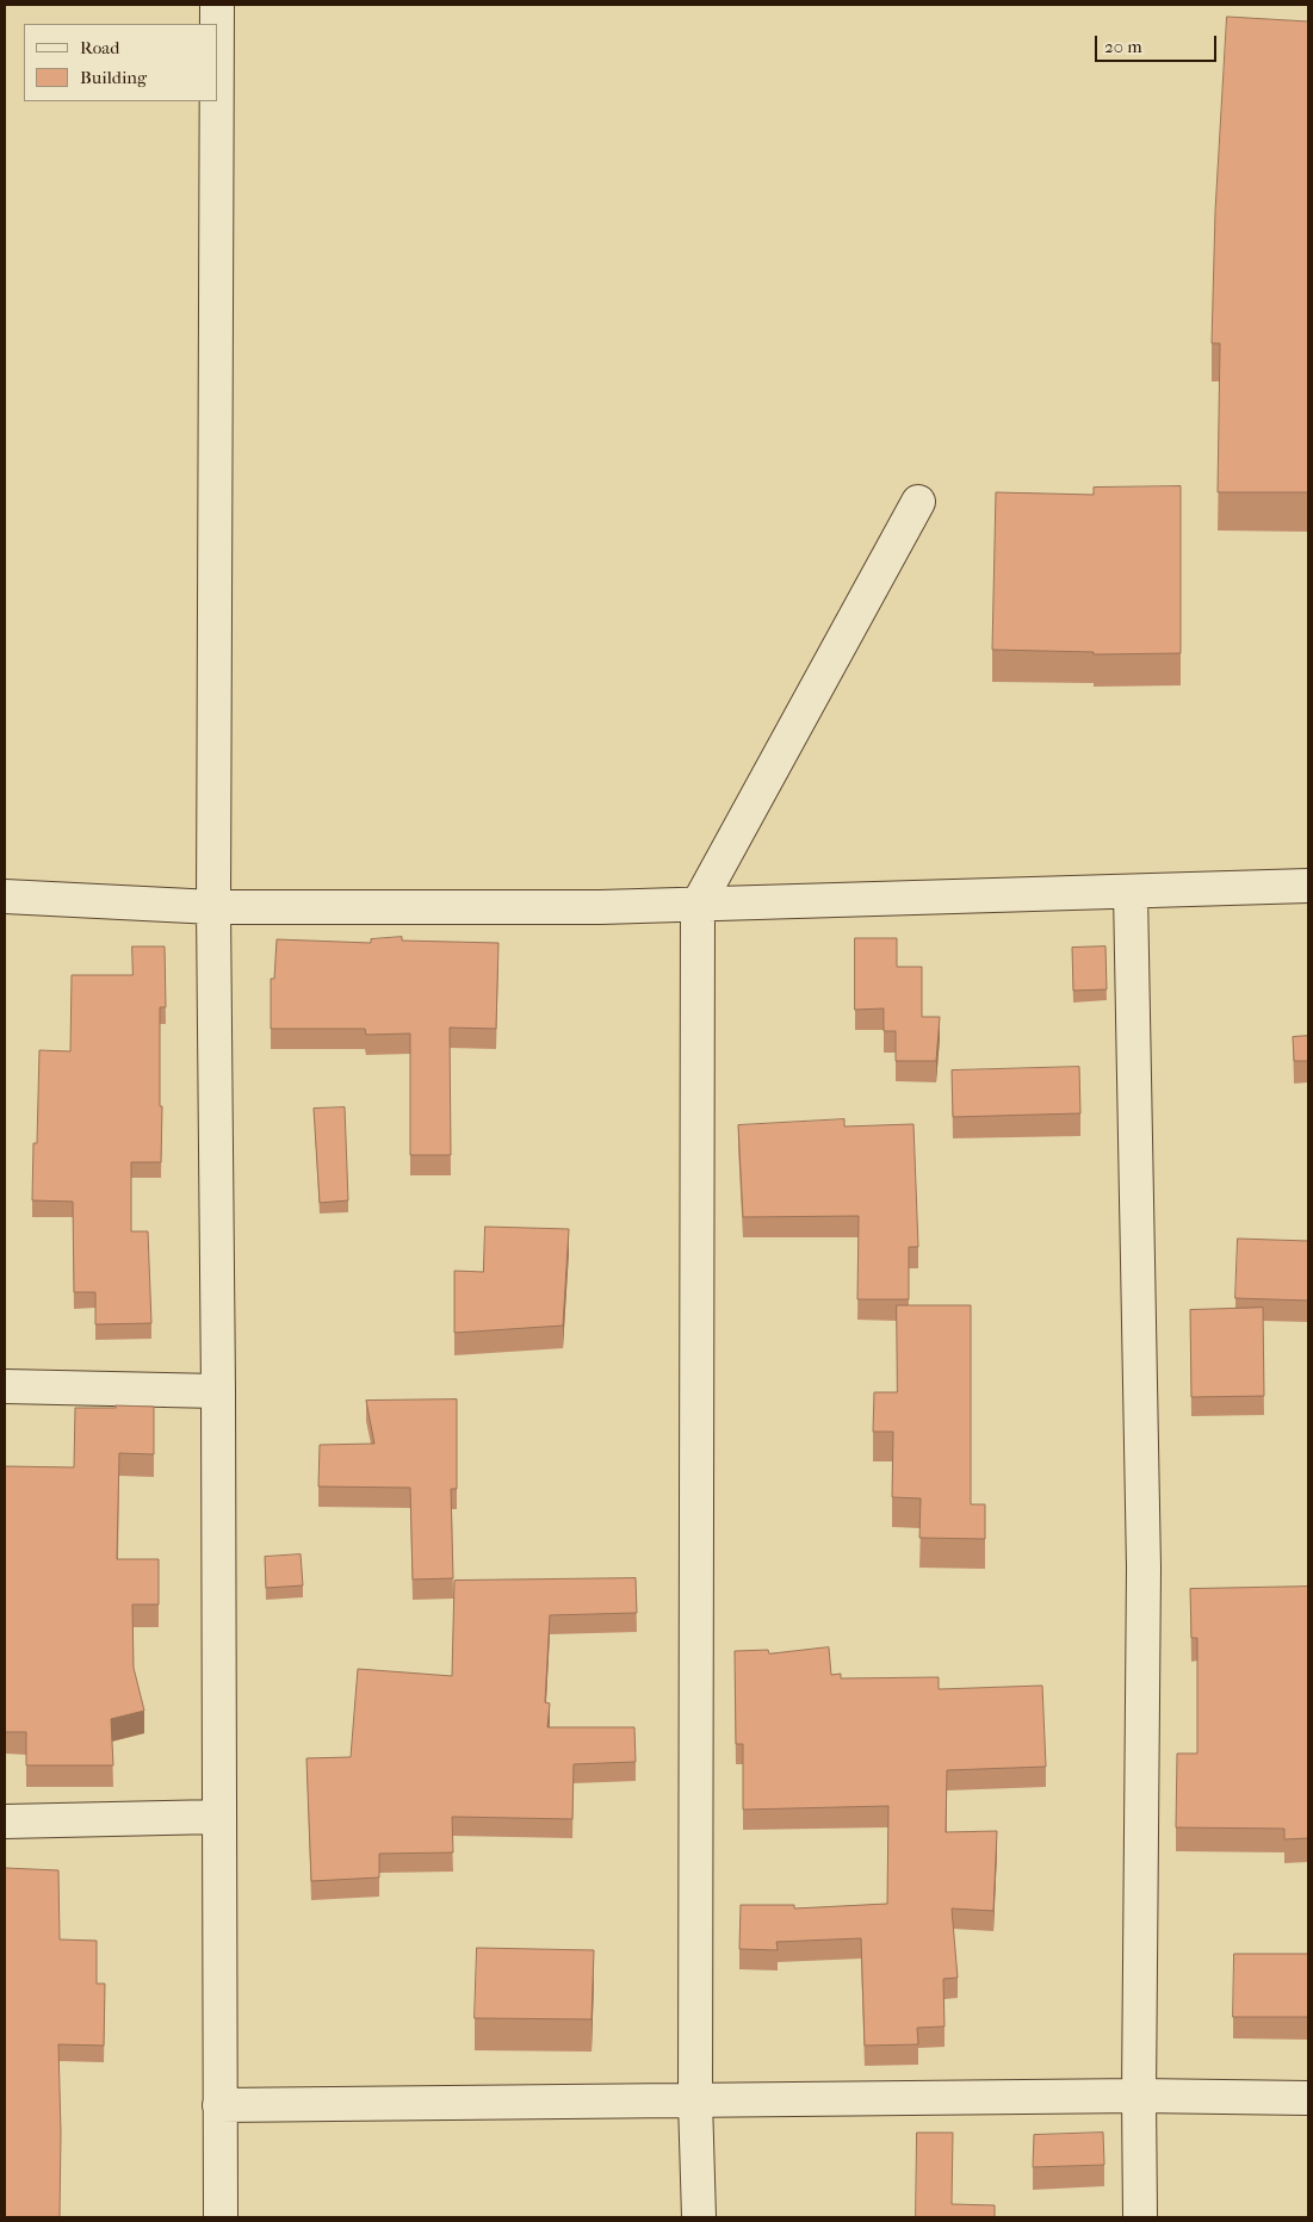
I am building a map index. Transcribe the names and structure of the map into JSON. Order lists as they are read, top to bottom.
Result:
{
  "legend": ["Road", "Building"],
  "scale_bar": "20 m"
}
